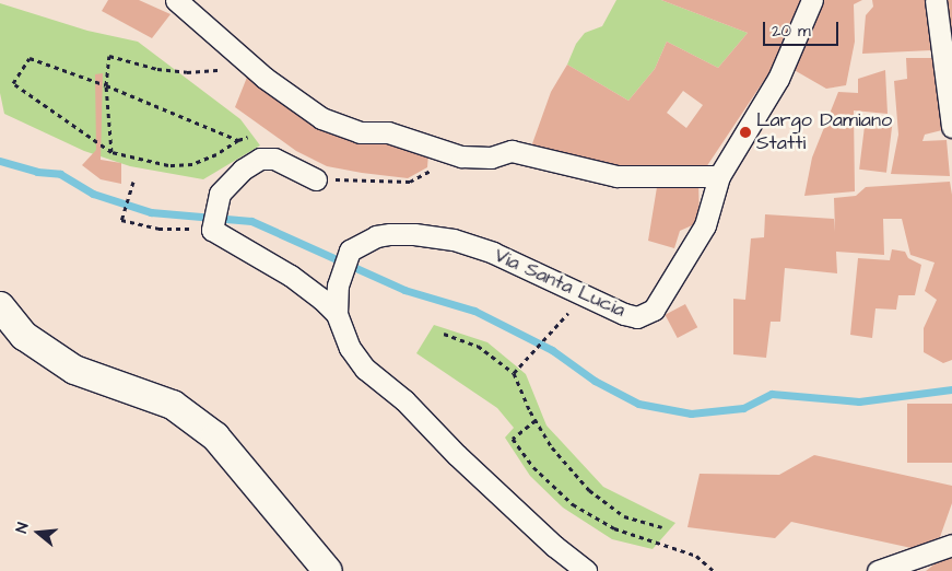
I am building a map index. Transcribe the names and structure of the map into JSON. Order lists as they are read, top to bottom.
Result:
{
  "streets": {
    "street": ["Via Santa Lucia"]
  },
  "places": ["Largo Damiano Statti"],
  "scale_bar": "20 m",
  "north": "left"
}
